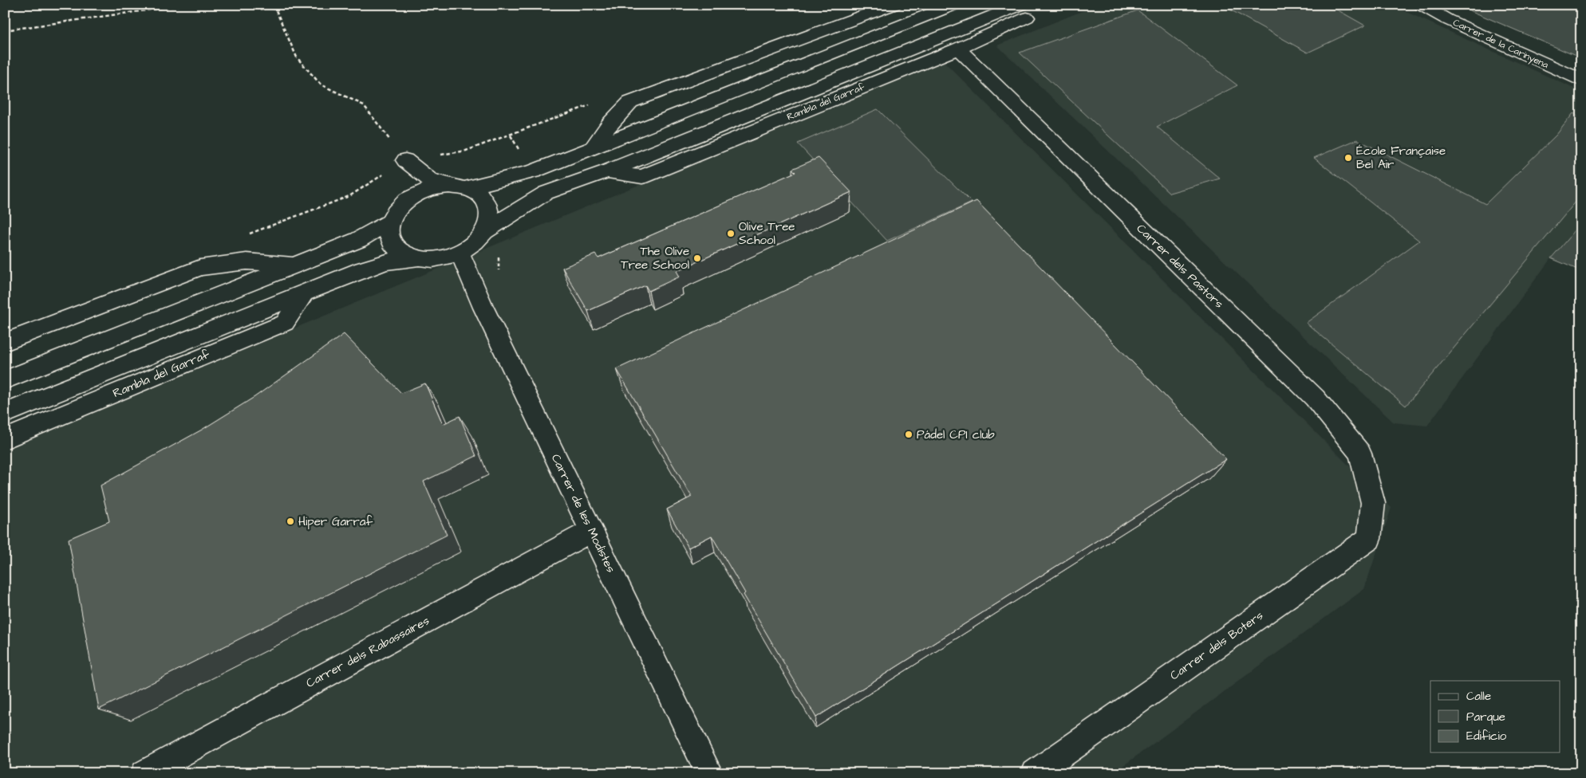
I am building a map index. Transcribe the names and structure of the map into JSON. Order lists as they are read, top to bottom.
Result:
{
  "streets": {
    "street": [
      "Carrer de la Carinyena",
      "Rambla del Garraf",
      "Carrer dels Pastors",
      "Carrer de les Modistes",
      "Carrer dels Boters",
      "Carrer dels Rabassaires"
    ]
  },
  "crossings": [
    ["Rambla del Garraf", "Carrer dels Pastors"],
    ["Rambla del Garraf", "Carrer de les Modistes"],
    ["Carrer dels Pastors", "Carrer dels Boters"],
    ["Carrer de les Modistes", "Carrer dels Rabassaires"]
  ],
  "places": [
    "École Française Bel Air",
    "Olive Tree School",
    "The Olive Tree School",
    "Pádel CPI club",
    "Hiper Garraf"
  ],
  "legend": ["Calle", "Parque", "Edificio"]
}
